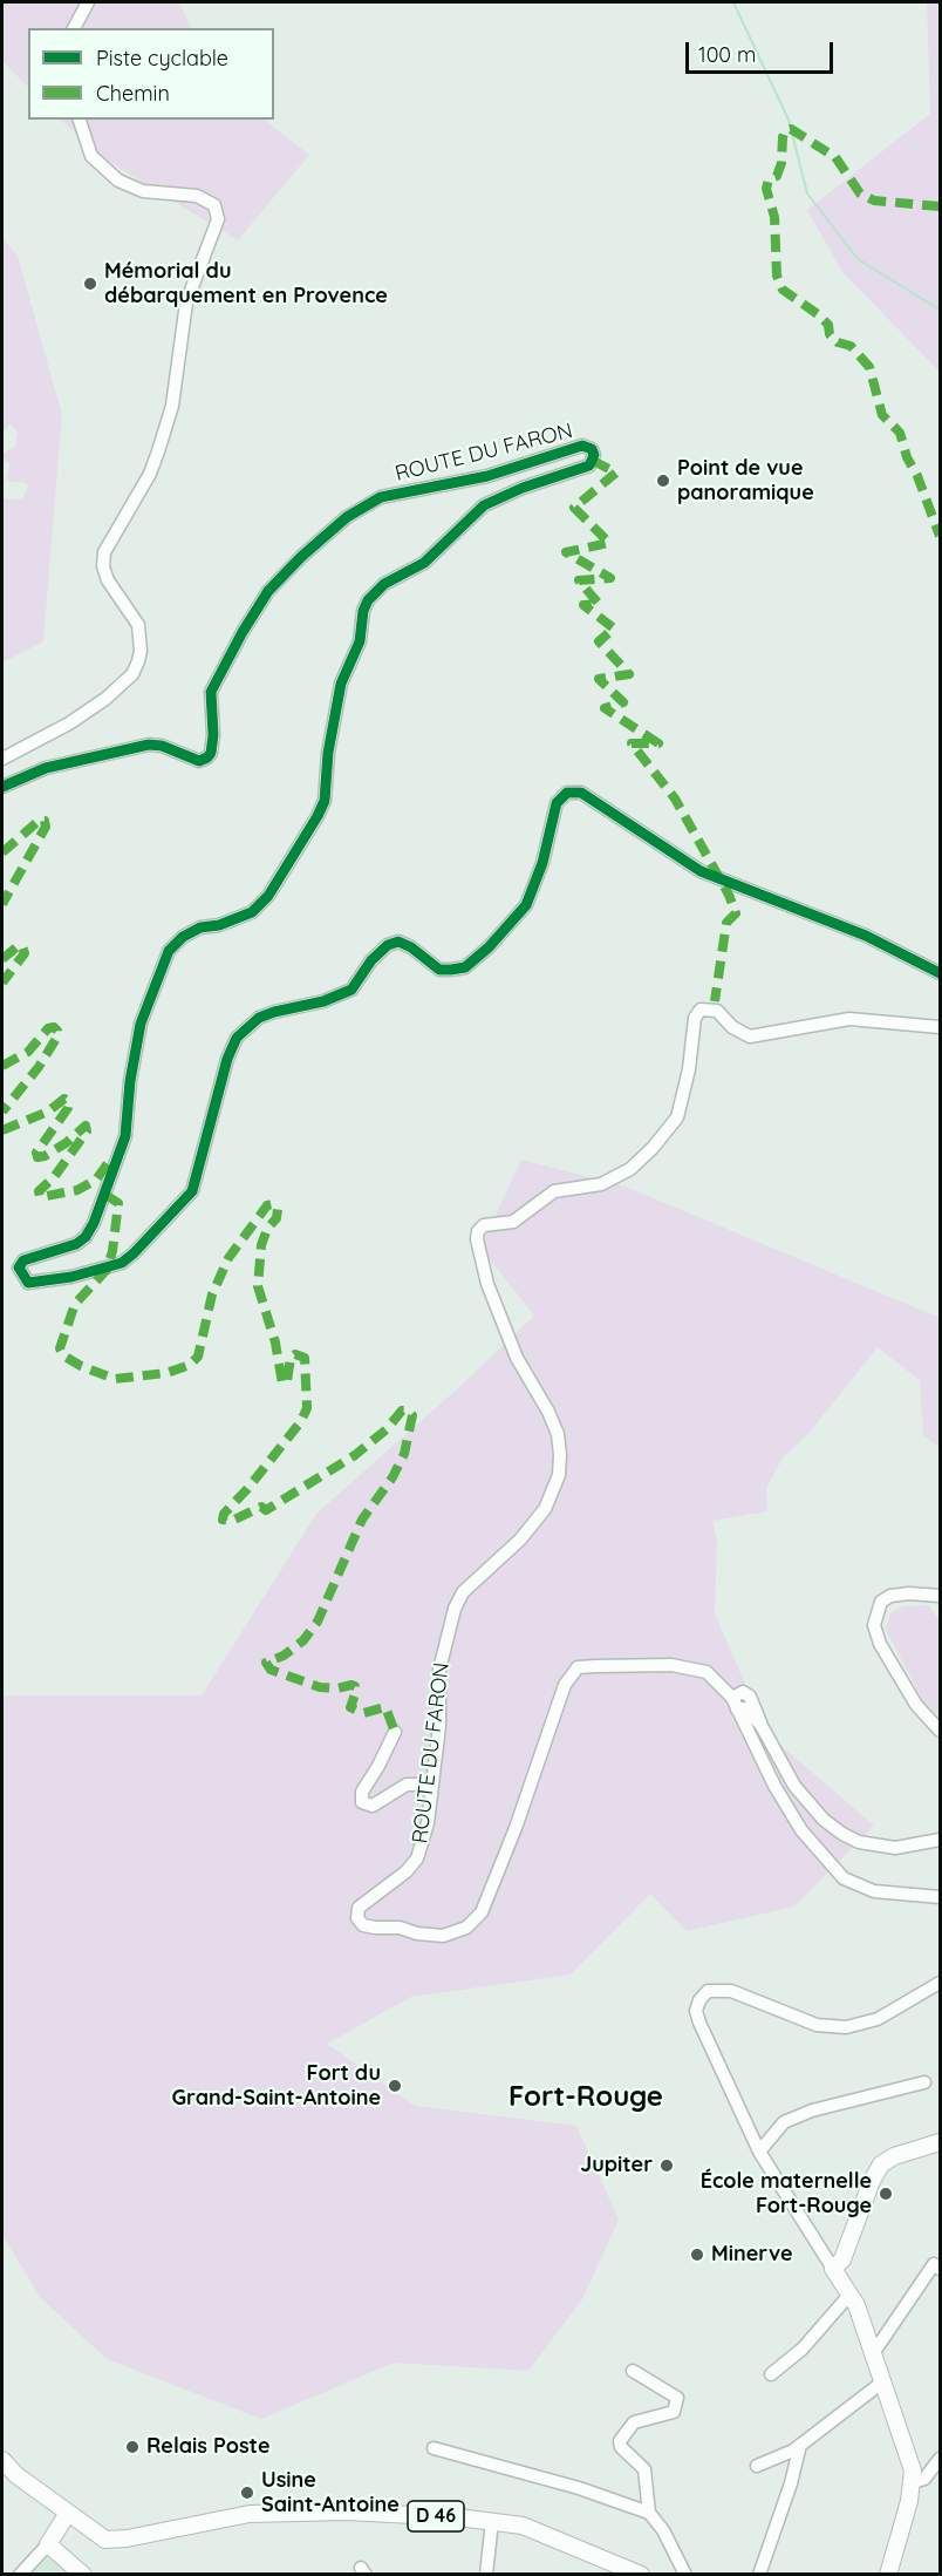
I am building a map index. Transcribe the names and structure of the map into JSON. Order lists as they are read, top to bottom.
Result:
{
  "streets": {
    "main road": ["D 46"],
    "street": ["ROUTE DU FARON"]
  },
  "districts": ["Fort-Rouge"],
  "places": [
    "Mémorial du débarquement en Provence",
    "Point de vue panoramique",
    "Fort du Grand-Saint-Antoine",
    "Jupiter",
    "École maternelle Fort-Rouge",
    "Minerve",
    "Relais Poste",
    "Usine Saint-Antoine"
  ],
  "legend": ["Piste cyclable", "Chemin"],
  "scale_bar": "100 m"
}
